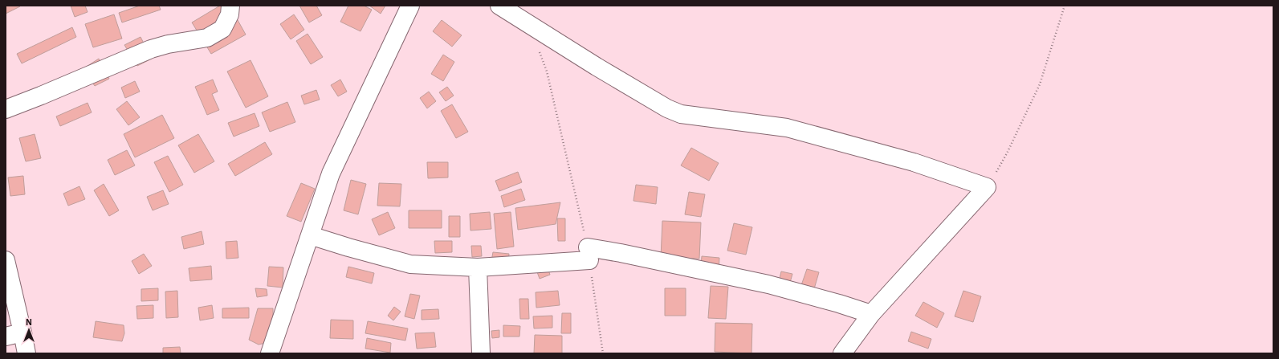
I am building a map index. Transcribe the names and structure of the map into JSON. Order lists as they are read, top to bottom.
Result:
{
  "north": "top"
}
